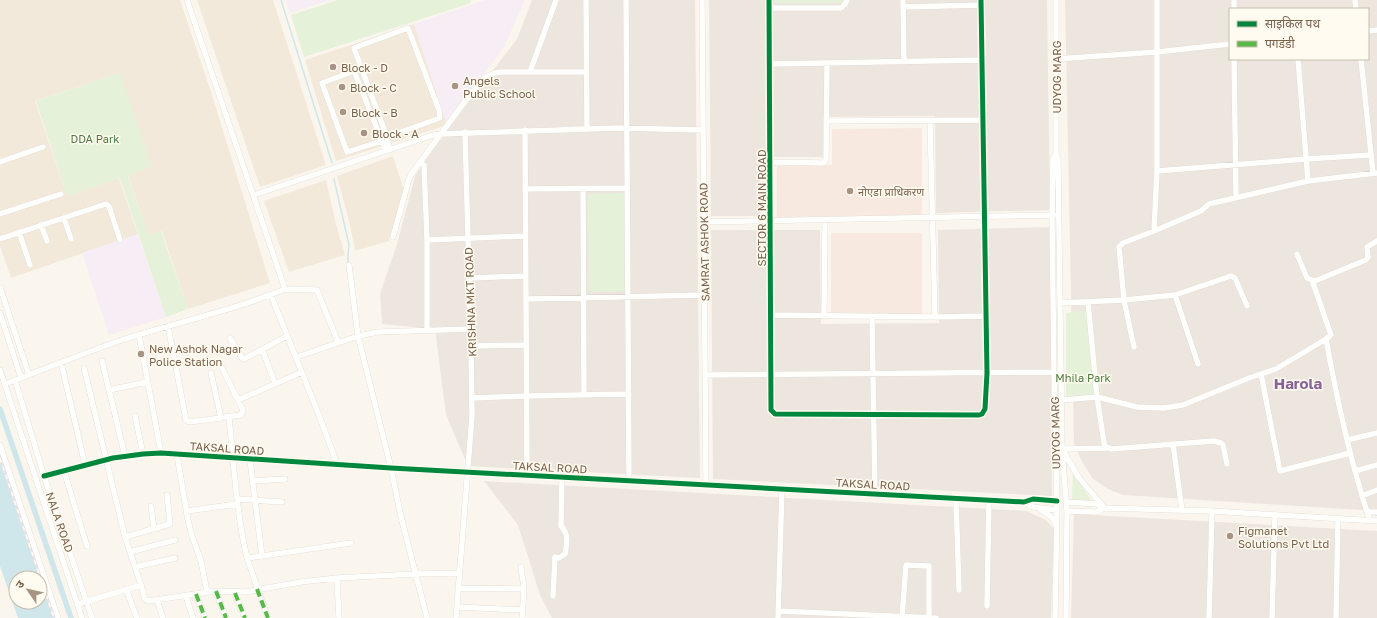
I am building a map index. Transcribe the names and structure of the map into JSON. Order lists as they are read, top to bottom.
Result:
{
  "streets": {
    "street": [
      "UDYOG MARG",
      "SECTOR 6 MAIN ROAD",
      "SAMRAT ASHOK ROAD",
      "KRISHNA MKT ROAD",
      "TAKSAL ROAD",
      "NALA ROAD"
    ]
  },
  "crossings": [
    ["UDYOG MARG", "TAKSAL ROAD"],
    ["SAMRAT ASHOK ROAD", "TAKSAL ROAD"],
    ["KRISHNA MKT ROAD", "TAKSAL ROAD"],
    ["TAKSAL ROAD", "NALA ROAD"]
  ],
  "districts": ["Harola"],
  "parks": ["DDA Park", "Mhila Park"],
  "places": [
    "Block - D",
    "Angels Public School",
    "Block - C",
    "Block - B",
    "Block - A",
    "नोएडा प्राधिकरण",
    "New Ashok Nagar Police Station",
    "Figmanet Solutions Pvt Ltd"
  ],
  "legend": ["साइकिल पथ", "पगडंडी"],
  "north": "top left"
}
